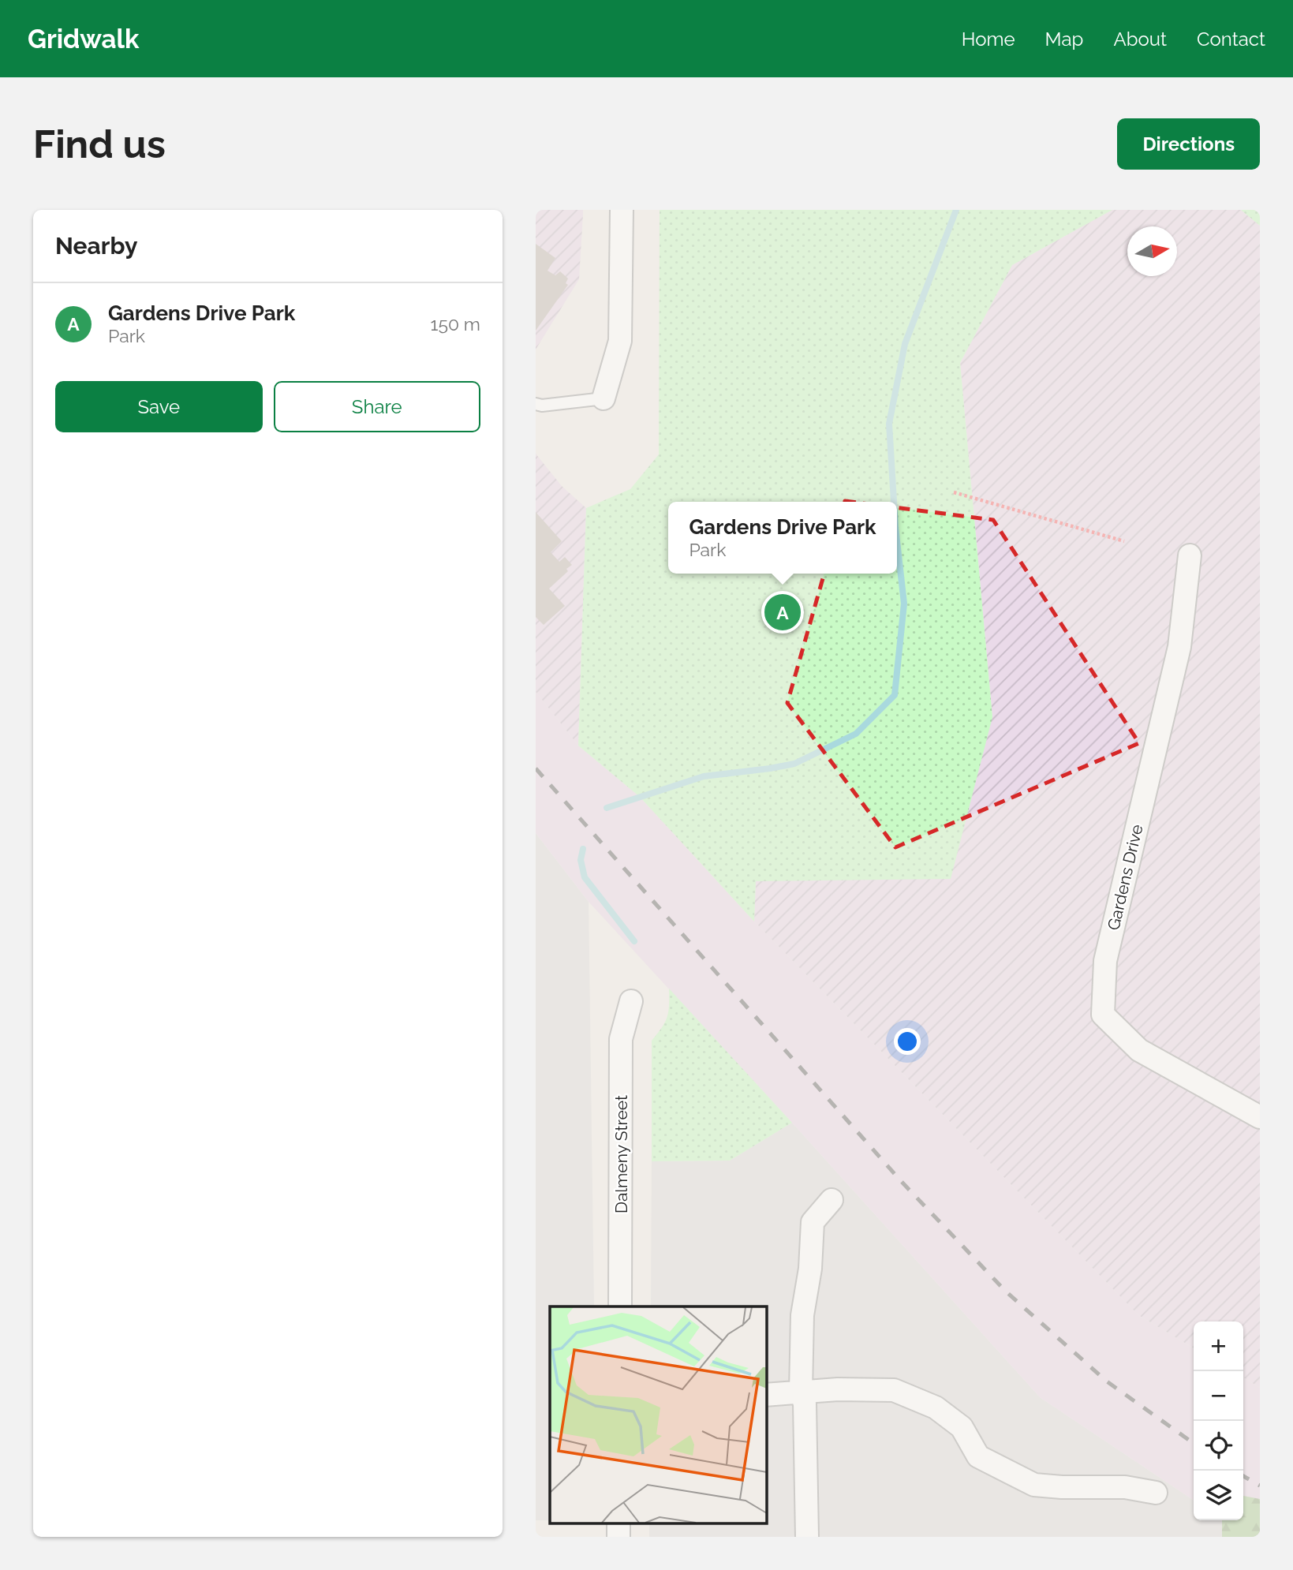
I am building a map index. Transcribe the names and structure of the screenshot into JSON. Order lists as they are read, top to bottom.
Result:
{
  "streets": {
    "street": ["Gardens Drive", "Dalmeny Street"]
  },
  "north": "right",
  "page": {
    "header": "Gridwalk",
    "nav": [
      "Home",
      "Map",
      "About",
      "Contact"
    ],
    "buttons": [
      "Directions",
      ["Save", "Share"]
    ],
    "title": "Find us",
    "heading": "Nearby",
    "list": [
      {
        "mark": "A",
        "name": "Gardens Drive Park",
        "note": "Park",
        "value": "150 m"
      }
    ],
    "popup": ["Gardens Drive Park", "Park"],
    "pins": "A",
    "map_buttons": ["+", "−"]
  }
}
